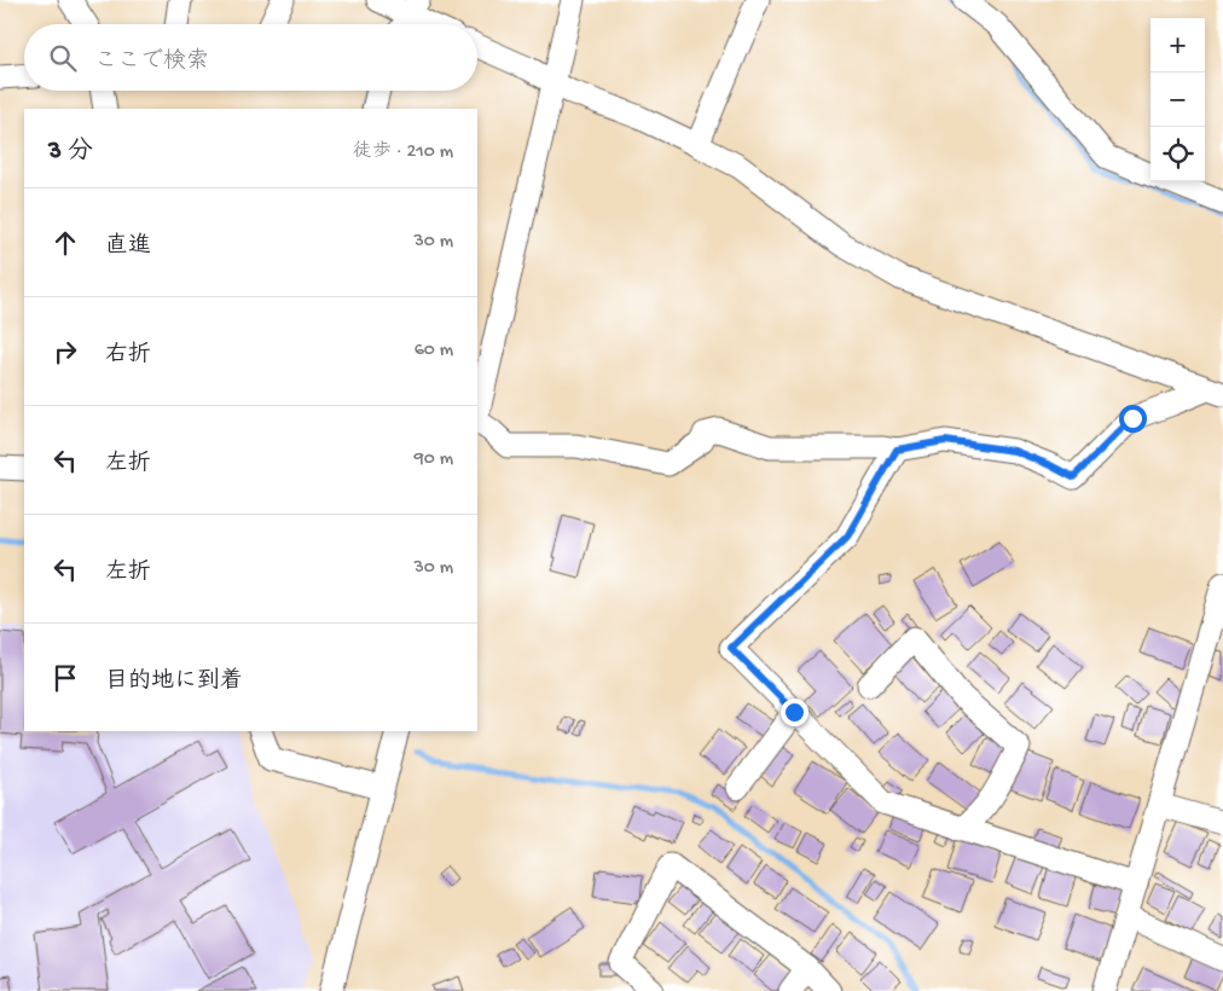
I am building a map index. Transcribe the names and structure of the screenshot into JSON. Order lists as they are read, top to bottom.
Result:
{
  "page": {
    "map_buttons": ["+", "−"],
    "search": "ここで検索",
    "heading": ["3 分", "徒歩 · 210 m"],
    "list": [
      ["直進", "30 m"],
      ["右折", "60 m"],
      ["左折", "90 m"],
      ["左折", "30 m"],
      "目的地に到着"
    ]
  }
}
